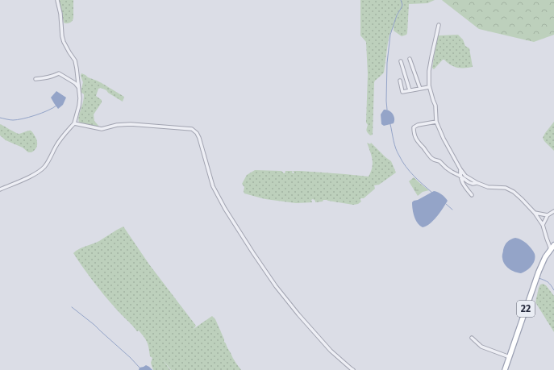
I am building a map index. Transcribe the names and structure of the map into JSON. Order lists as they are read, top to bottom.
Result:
{
  "streets": {
    "main road": ["22"]
  }
}
